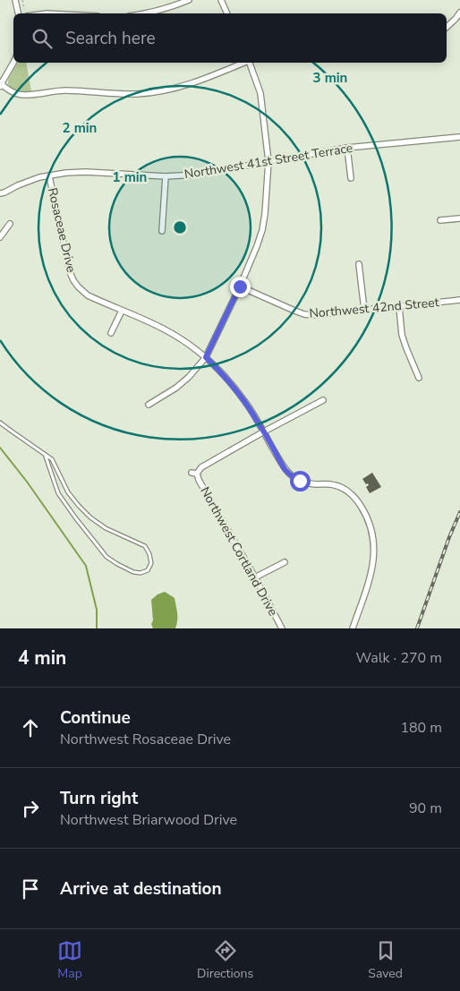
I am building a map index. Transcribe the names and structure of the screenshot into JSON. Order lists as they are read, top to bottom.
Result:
{
  "streets": {
    "street": [
      "Northwest 41st Street Terrace",
      "Rosaceae Drive",
      "Northwest 42nd Street",
      "Northwest Cortland Drive"
    ]
  },
  "crossings": [
    ["Northwest 41st Street Terrace", "Rosaceae Drive"]
  ],
  "page": {
    "search": "Search here",
    "heading": ["4 min", "Walk · 270 m"],
    "list": [
      ["Continue", "Northwest Rosaceae Drive", "180 m"],
      ["Turn right", "Northwest Briarwood Drive", "90 m"],
      "Arrive at destination"
    ],
    "nav": ["Map", "Directions", "Saved"]
  },
  "rings": ["3 min", "2 min", "1 min"]
}
